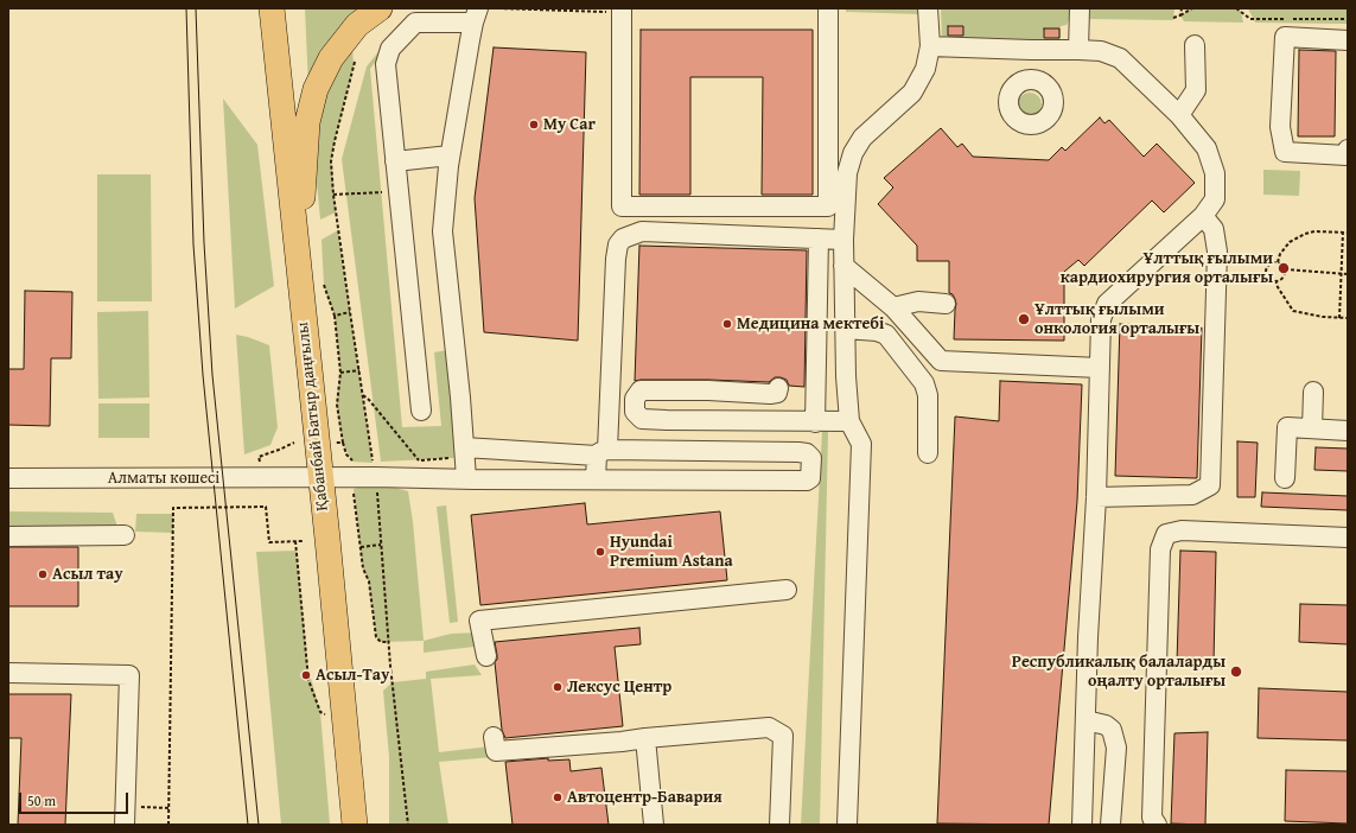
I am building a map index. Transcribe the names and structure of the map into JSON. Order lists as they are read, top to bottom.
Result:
{
  "streets": {
    "main road": ["Қабанбай Батыр даңғылы"],
    "street": ["Алматы көшесі"]
  },
  "crossings": [
    ["Қабанбай Батыр даңғылы", "Алматы көшесі"]
  ],
  "places": [
    "My Car",
    "Ұлттық ғылыми кардиохирургия орталығы",
    "Ұлттық ғылыми онкология орталығы",
    "Медицина мектебі",
    "Hyundai Premium Astana",
    "Асыл тау",
    "Республикалық балаларды оңалту орталығы",
    "Асыл-Тау",
    "Лексус Центр",
    "Автоцентр-Бавария"
  ],
  "scale_bar": "50 m"
}
